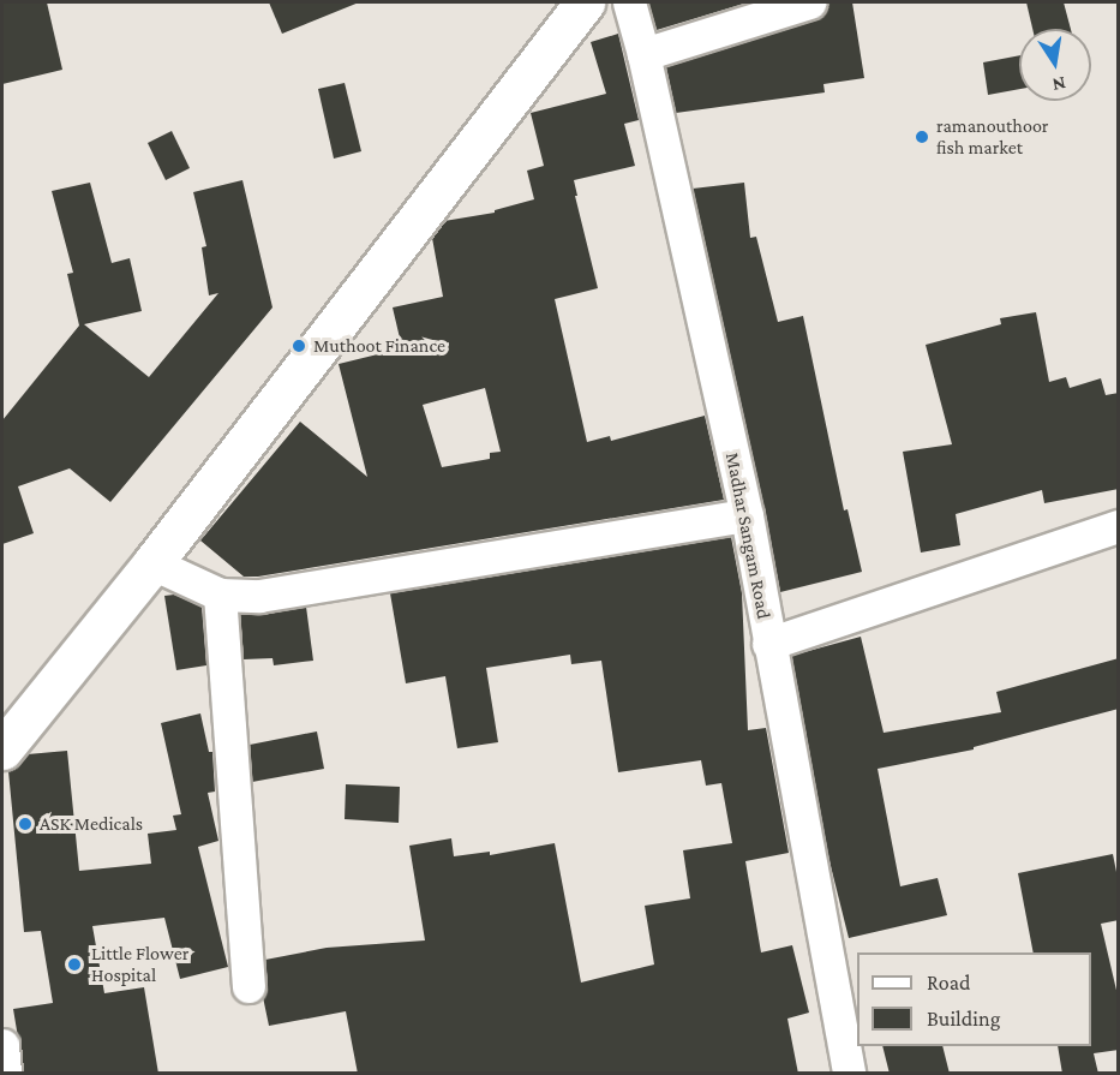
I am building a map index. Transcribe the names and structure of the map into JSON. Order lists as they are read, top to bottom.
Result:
{
  "streets": {
    "street": ["Madhar Sangam Road"]
  },
  "places": [
    "ramanouthoor fish market",
    "Muthoot Finance",
    "ASK Medicals",
    "Little Flower Hospital"
  ],
  "legend": ["Road", "Building"],
  "north": "bottom"
}
